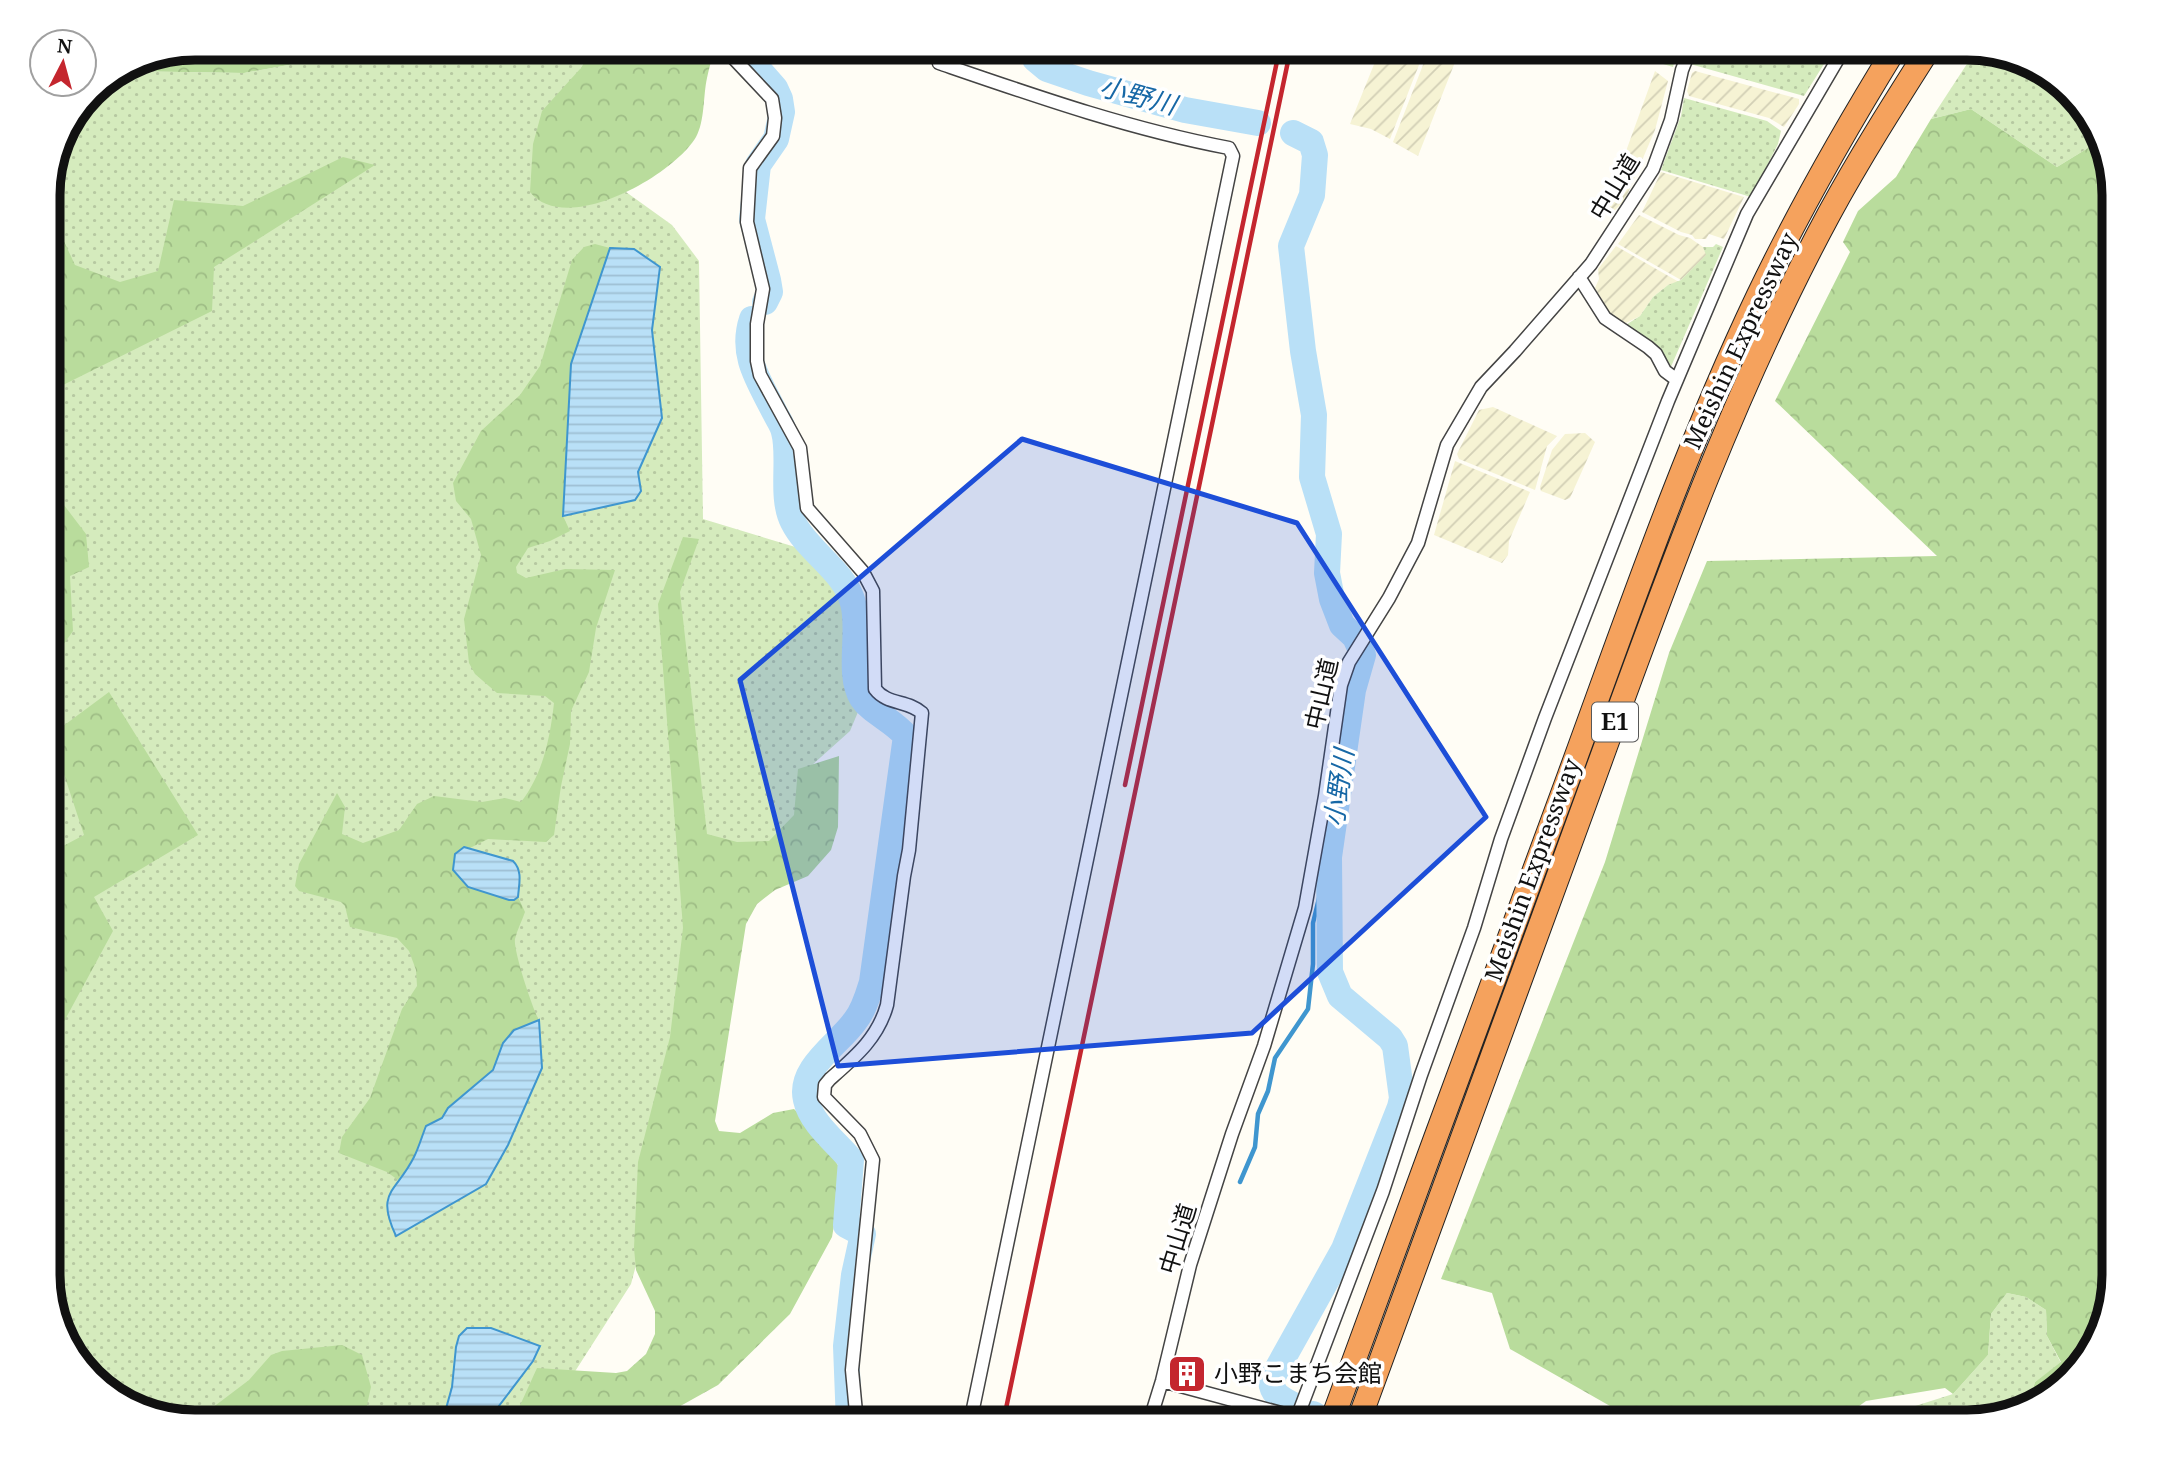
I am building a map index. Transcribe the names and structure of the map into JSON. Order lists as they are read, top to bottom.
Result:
{
  "streets": {
    "highway": ["Meishin Expressway", "E1"],
    "street": ["中山道"]
  },
  "water": ["小野川"],
  "places": {
    "building": ["小野こまち会館"]
  },
  "north": "top"
}
